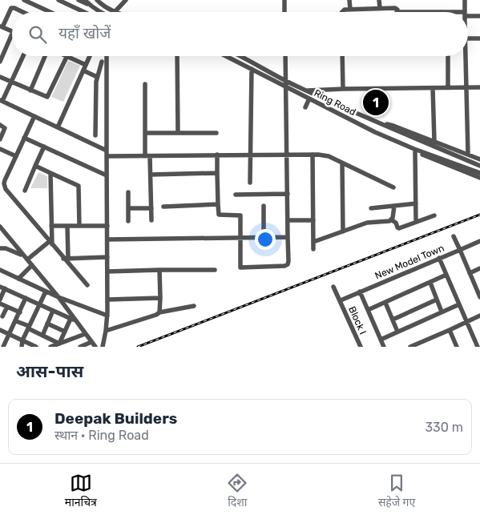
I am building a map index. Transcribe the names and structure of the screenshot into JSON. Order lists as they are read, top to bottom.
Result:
{
  "streets": {
    "street": ["Ring Road", "New Model Town", "Block I"]
  },
  "crossings": [
    ["New Model Town", "Block I"]
  ],
  "page": {
    "search": "यहाँ खोजें",
    "pins": "1",
    "heading": "आस-पास",
    "list": [
      {
        "mark": "1",
        "name": "Deepak Builders",
        "note": "स्थान · Ring Road",
        "value": "330 m"
      }
    ],
    "nav": ["मानचित्र", "दिशा", "सहेजे गए"]
  }
}
